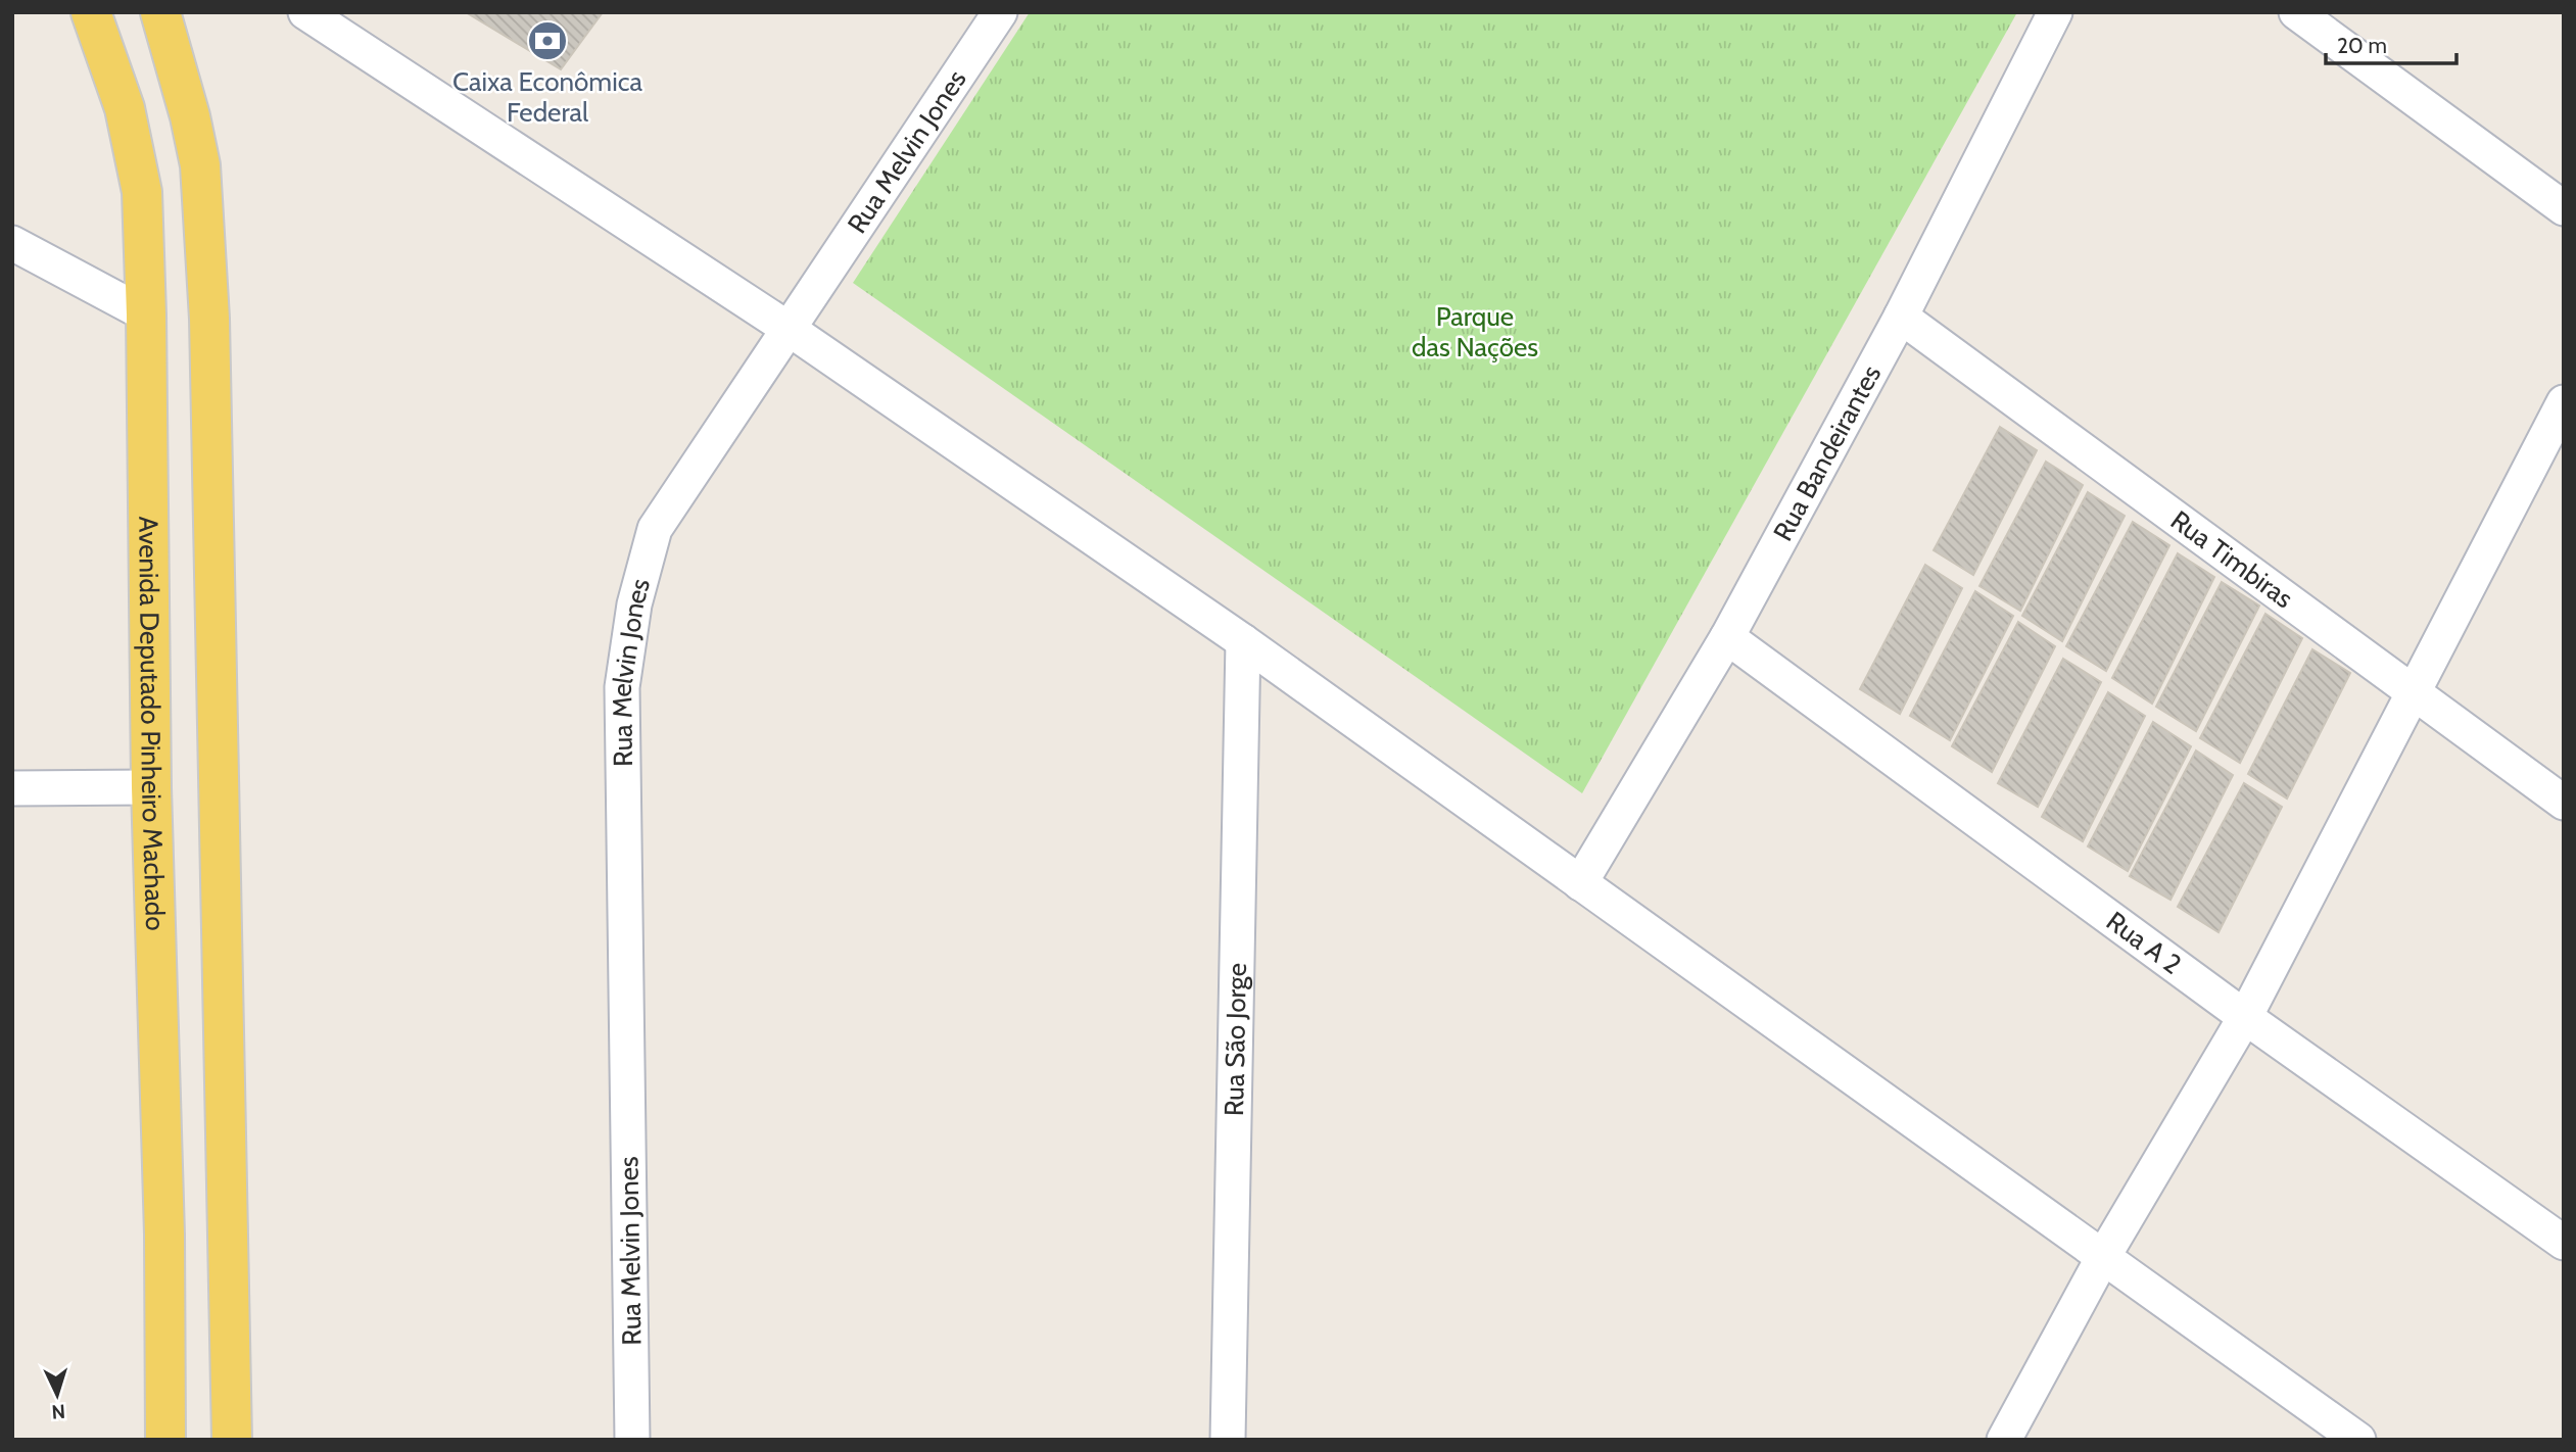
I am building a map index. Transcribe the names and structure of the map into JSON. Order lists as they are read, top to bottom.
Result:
{
  "streets": {
    "main road": ["Avenida Deputado Pinheiro Machado"],
    "street": [
      "Rua Melvin Jones",
      "Rua Bandeirantes",
      "Rua Timbiras",
      "Rua A 2",
      "Rua São Jorge"
    ]
  },
  "crossings": [
    ["Rua Bandeirantes", "Rua Timbiras"],
    ["Rua Bandeirantes", "Rua A 2"]
  ],
  "parks": ["Parque das Nações"],
  "places": {
    "bank": ["Caixa Econômica Federal"]
  },
  "scale_bar": "20 m",
  "north": "bottom"
}
